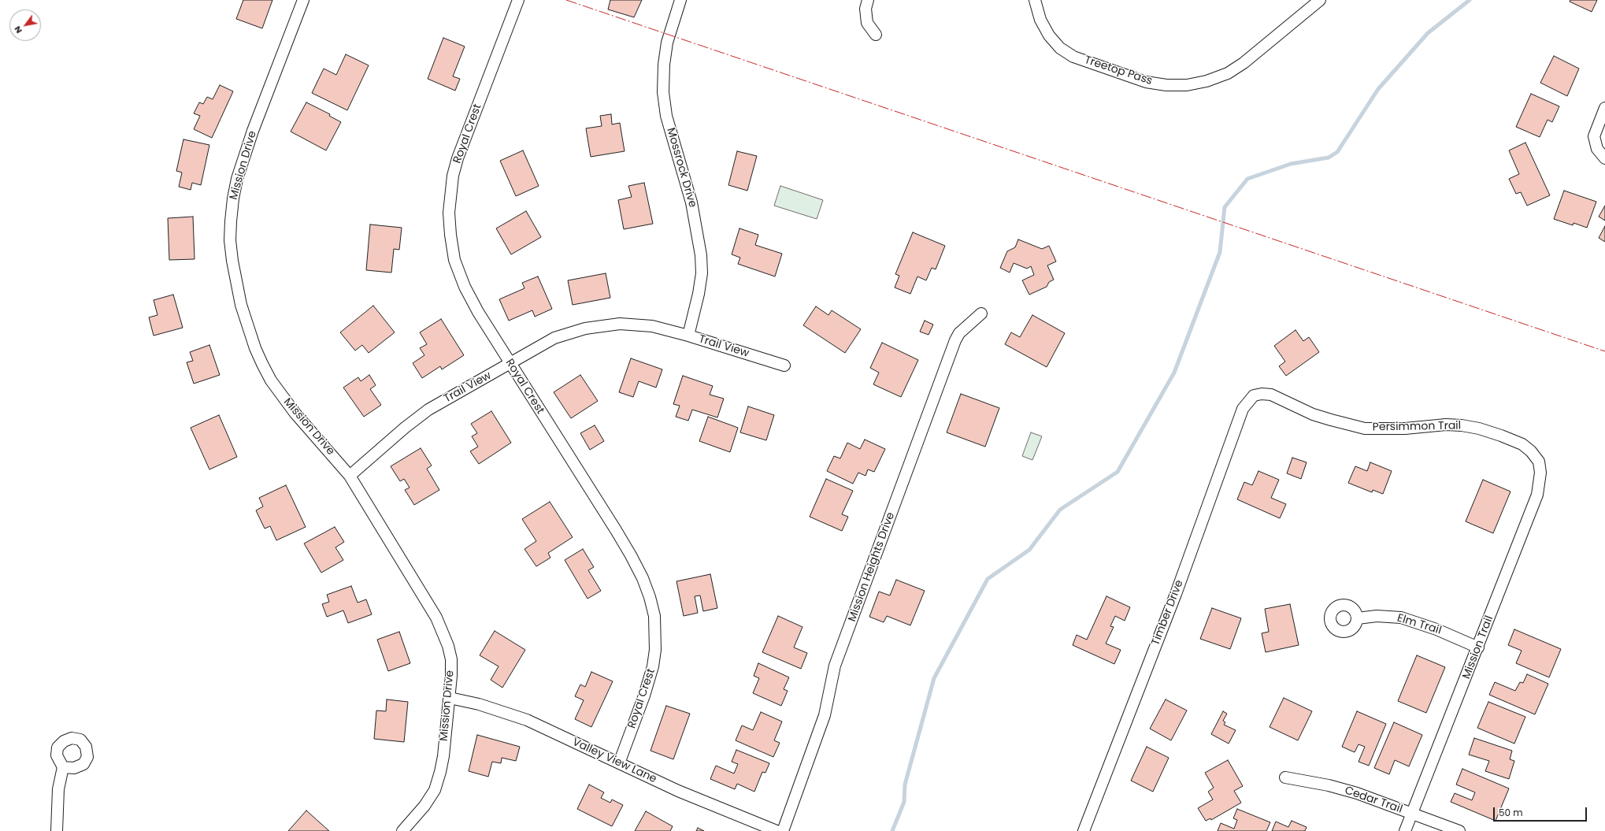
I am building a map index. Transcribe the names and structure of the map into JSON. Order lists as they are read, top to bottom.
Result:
{
  "streets": {
    "street": [
      "Treetop Pass",
      "Royal Crest",
      "Mission Drive",
      "Mossrock Drive",
      "Trail View",
      "Persimmon Trail",
      "Mission Heights Drive",
      "Timber Drive",
      "Elm Trail",
      "Mission Trail",
      "Valley View Lane",
      "Cedar Trail"
    ]
  },
  "crossings": [
    ["Royal Crest", "Trail View"],
    ["Royal Crest", "Valley View Lane"],
    ["Mission Drive", "Trail View"],
    ["Mission Drive", "Valley View Lane"],
    ["Mossrock Drive", "Trail View"],
    ["Persimmon Trail", "Timber Drive"],
    ["Persimmon Trail", "Mission Trail"],
    ["Elm Trail", "Mission Trail"],
    ["Mission Trail", "Cedar Trail"]
  ],
  "scale_bar": "50 m",
  "north": "bottom left"
}
